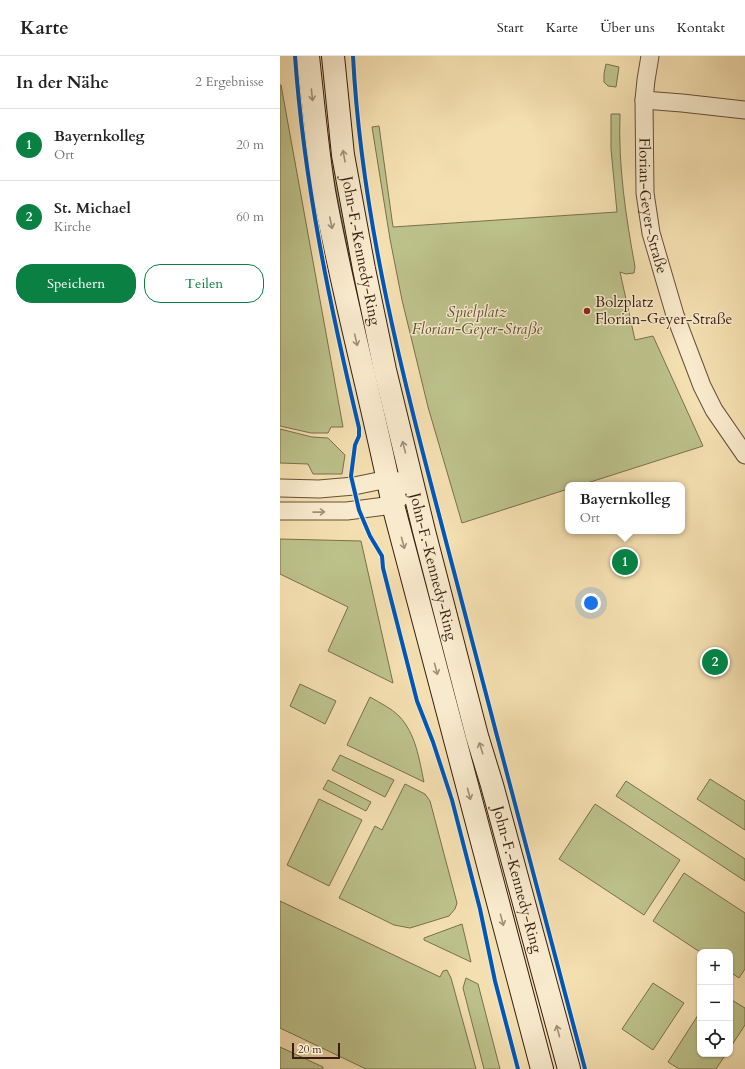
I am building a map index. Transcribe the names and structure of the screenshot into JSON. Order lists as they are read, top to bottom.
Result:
{
  "streets": {
    "main road": ["John-F.-Kennedy-Ring"],
    "street": ["Florian-Geyer-Straße"]
  },
  "parks": ["Spielplatz Florian-Geyer-Straße"],
  "places": ["Bolzplatz Florian-Geyer-Straße"],
  "scale_bar": "20 m",
  "page": {
    "header": "Karte",
    "nav": [
      "Start",
      "Karte",
      "Über uns",
      "Kontakt"
    ],
    "heading": ["In der Nähe", "2 Ergebnisse"],
    "list": [
      {
        "mark": "1",
        "name": "Bayernkolleg",
        "note": "Ort",
        "value": "20 m"
      },
      {
        "mark": "2",
        "name": "St. Michael",
        "note": "Kirche",
        "value": "60 m"
      }
    ],
    "buttons": ["Speichern", "Teilen"],
    "popup": ["Bayernkolleg", "Ort"],
    "pins": ["1", "2"],
    "map_buttons": ["+", "−"],
    "scale": "20 m"
  }
}
